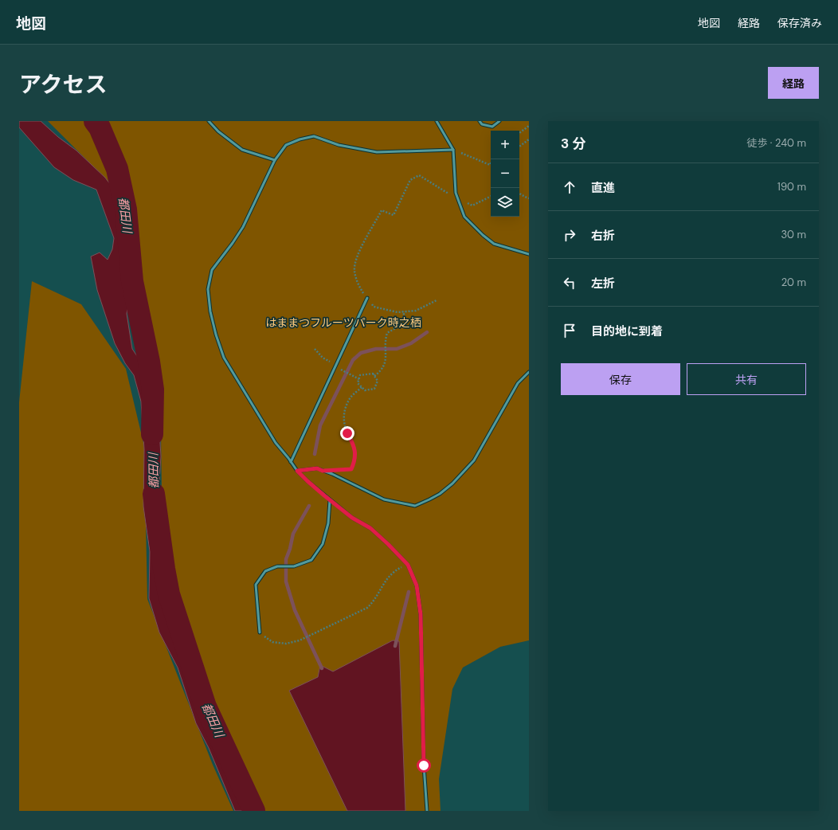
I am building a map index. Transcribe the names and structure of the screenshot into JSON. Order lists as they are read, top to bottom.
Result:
{
  "water": ["都田川"],
  "parks": ["はままつフルーツパーク時之栖"],
  "page": {
    "header": "地図",
    "nav": ["地図", "経路", "保存済み"],
    "title": "アクセス",
    "buttons": [
      "経路",
      ["保存", "共有"]
    ],
    "heading": ["3 分", "徒歩 · 240 m"],
    "map_buttons": ["+", "−"],
    "list": [
      ["直進", "190 m"],
      ["右折", "30 m"],
      ["左折", "20 m"],
      "目的地に到着"
    ]
  }
}
